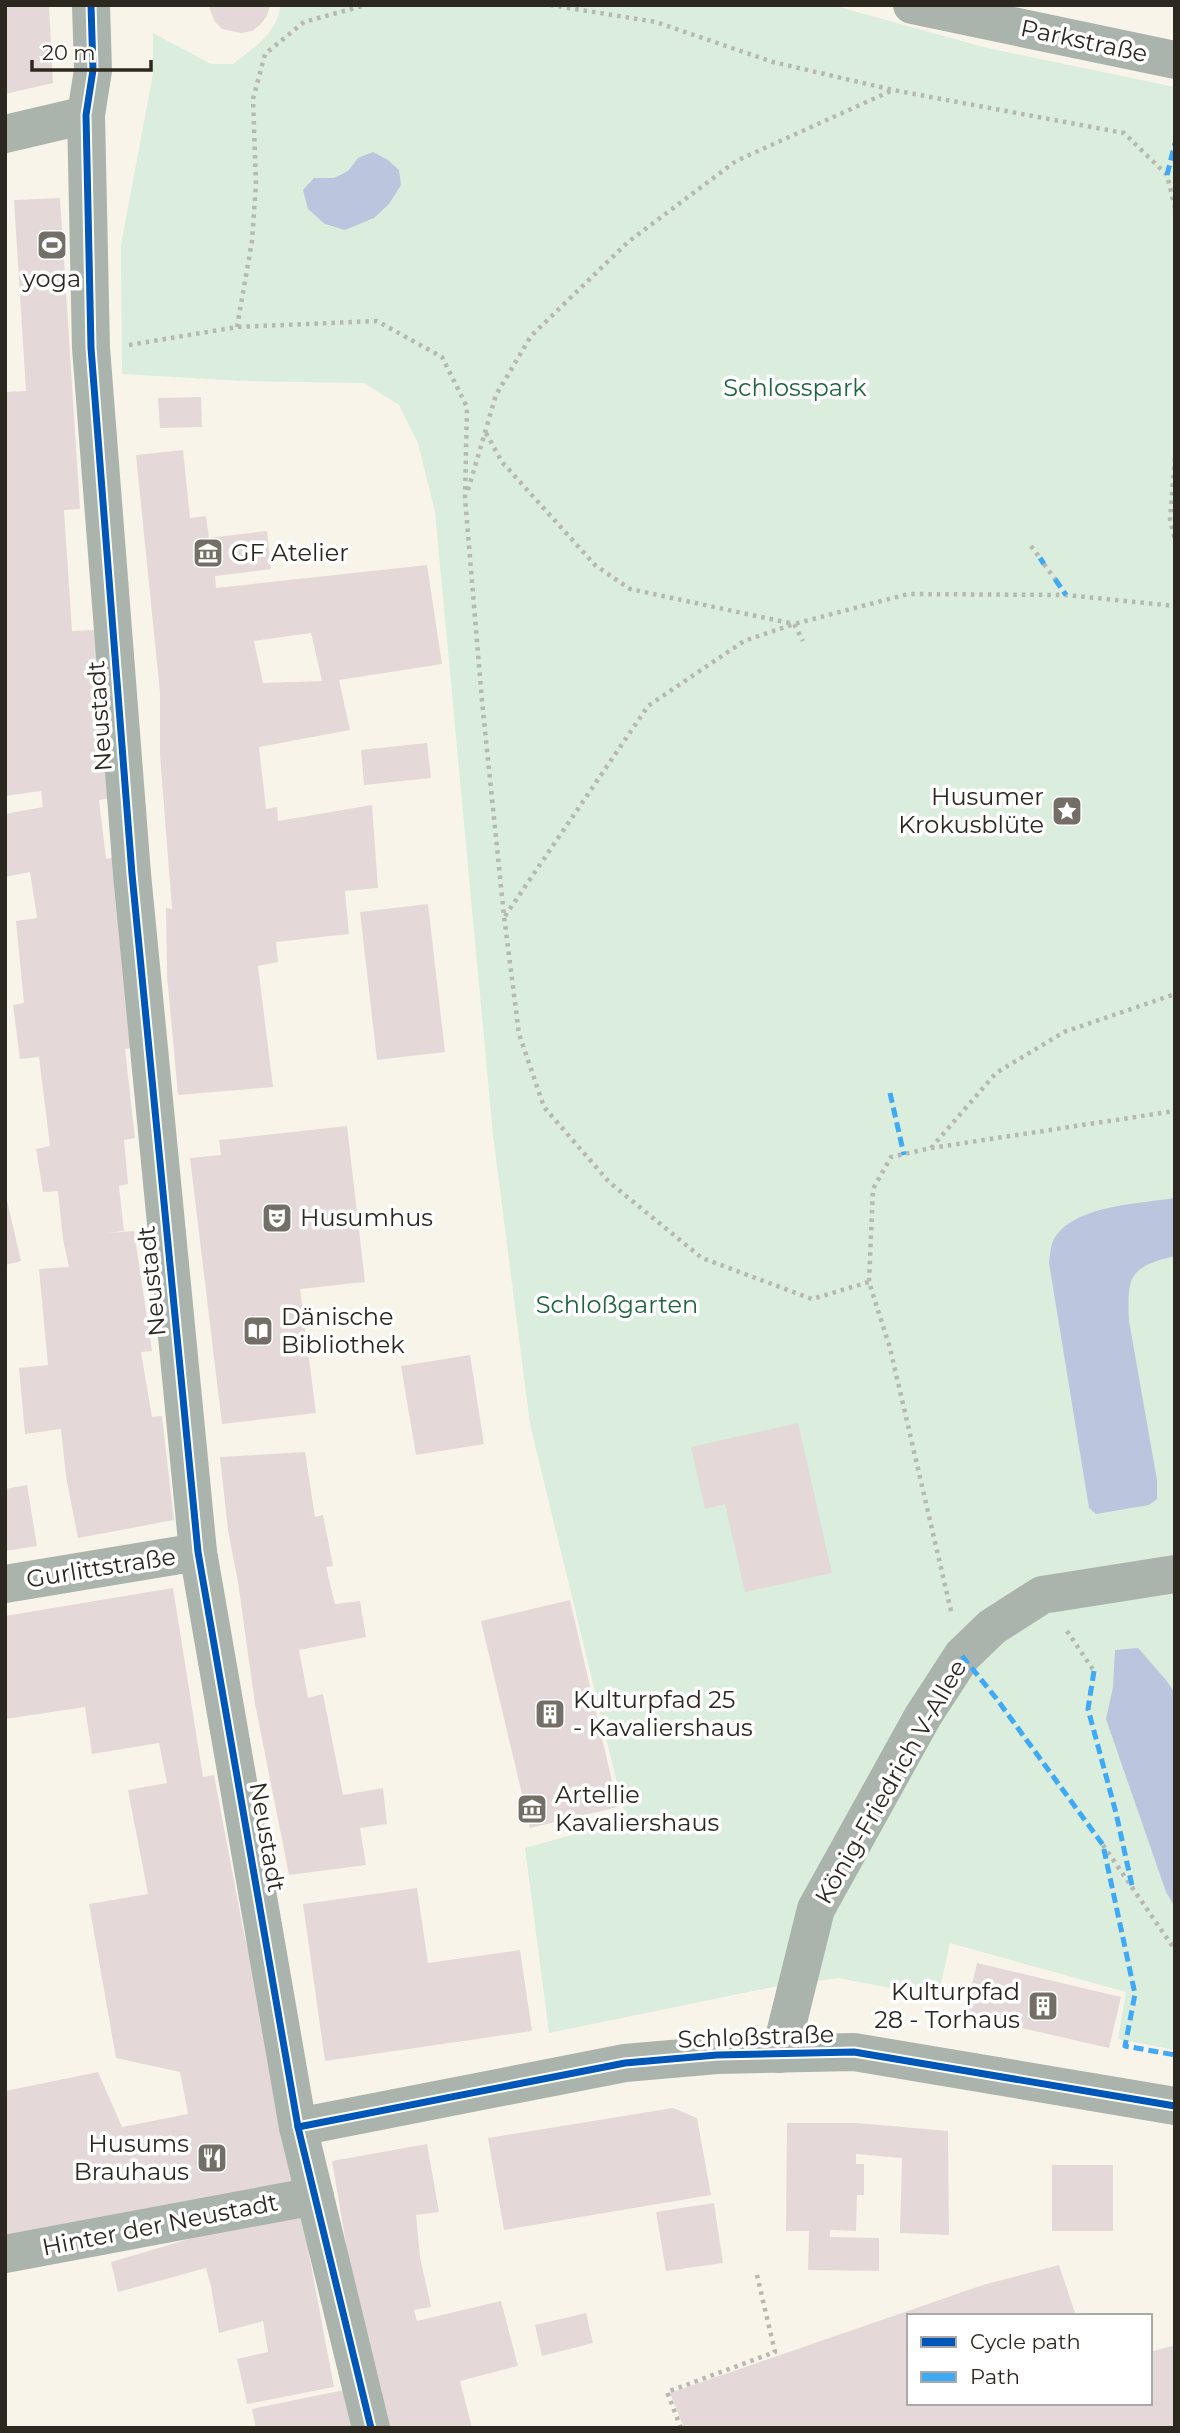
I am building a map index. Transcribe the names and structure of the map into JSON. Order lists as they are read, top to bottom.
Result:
{
  "streets": {
    "street": [
      "Parkstraße",
      "Neustadt",
      "Gurlittstraße",
      "König-Friedrich V-Allee",
      "Schloßstraße",
      "Hinter der Neustadt"
    ]
  },
  "crossings": [
    ["Neustadt", "Gurlittstraße"],
    ["Neustadt", "Schloßstraße"],
    ["Neustadt", "Hinter der Neustadt"],
    ["König-Friedrich V-Allee", "Schloßstraße"]
  ],
  "parks": ["Schlosspark", "Schloßgarten"],
  "places": {
    "sports": ["yoga"],
    "museum": ["GF Atelier", "Artellie Kavaliershaus"],
    "place": ["Husumer Krokusblüte"],
    "theatre": ["Husumhus"],
    "library": ["Dänische Bibliothek"],
    "building": ["Kulturpfad 25 - Kavaliershaus", "Kulturpfad 28 - Torhaus"],
    "restaurant": ["Husums Brauhaus"]
  },
  "legend": ["Cycle path", "Path"],
  "scale_bar": "20 m"
}
